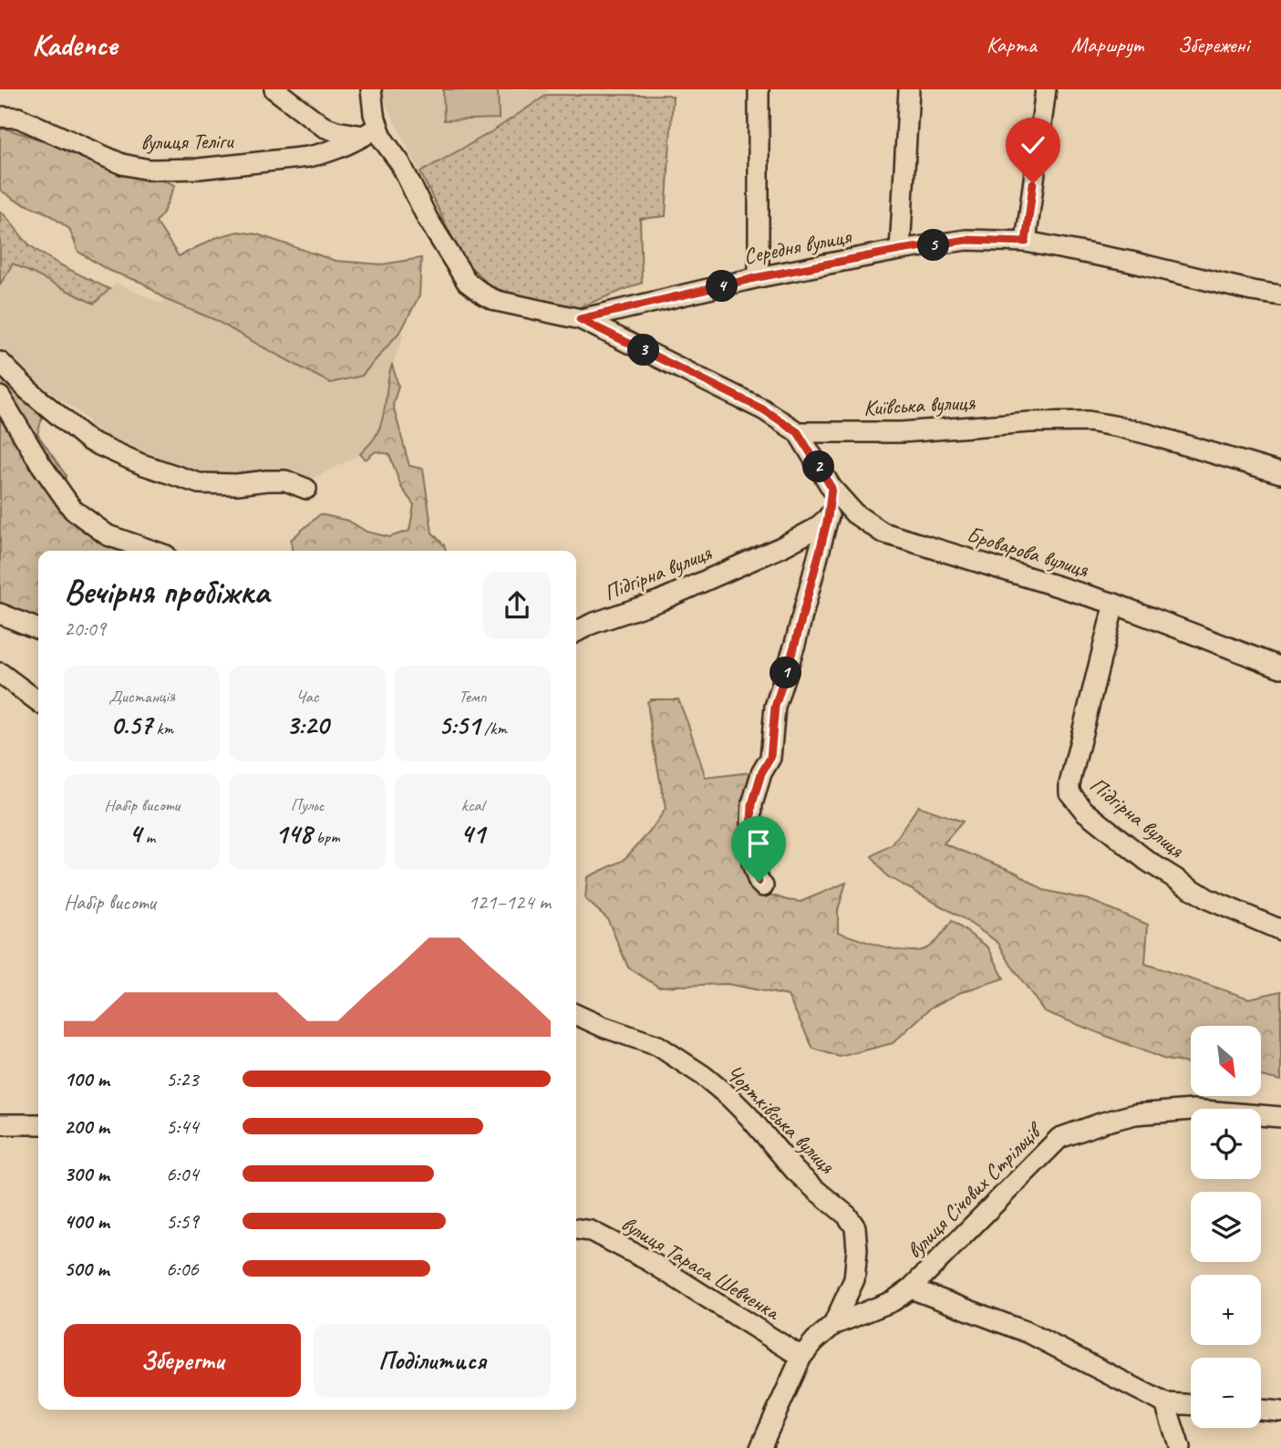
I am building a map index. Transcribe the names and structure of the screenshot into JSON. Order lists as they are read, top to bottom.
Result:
{
  "streets": {
    "street": [
      "вулиця Теліги",
      "Середня вулиця",
      "Київська вулиця",
      "Броварова вулиця",
      "Підгірна вулиця",
      "Чортківська вулиця",
      "вулиця Січових Стрільців",
      "вулиця Тараса Шевченка"
    ]
  },
  "crossings": [
    ["вулиця Теліги", "Середня вулиця"],
    ["Київська вулиця", "Броварова вулиця"],
    ["Броварова вулиця", "Підгірна вулиця"]
  ],
  "north": "bottom right",
  "page": {
    "header": "Kadence",
    "nav": ["Карта", "Маршрут", "Збережені"],
    "pins": [
      "5",
      "4",
      "3",
      "2",
      "1"
    ],
    "heading": ["Вечірня пробіжка", "20:09"],
    "stats": [
      ["Дистанція", "0.57 km"],
      ["Час", "3:20"],
      ["Темп", "5:51 /km"],
      ["Набір висоти", "4 m"],
      ["Пульс", "148 bpm"],
      ["kcal", "41"]
    ],
    "chart": ["Набір висоти", "121–124 m"],
    "map_buttons": ["+", "−"],
    "list": [
      {
        "name": "100 m",
        "note": "5:23"
      },
      {
        "name": "200 m",
        "note": "5:44"
      },
      {
        "name": "300 m",
        "note": "6:04"
      },
      {
        "name": "400 m",
        "note": "5:59"
      },
      {
        "name": "500 m",
        "note": "6:06"
      }
    ],
    "buttons": ["Зберегти", "Поділитися"]
  }
}
